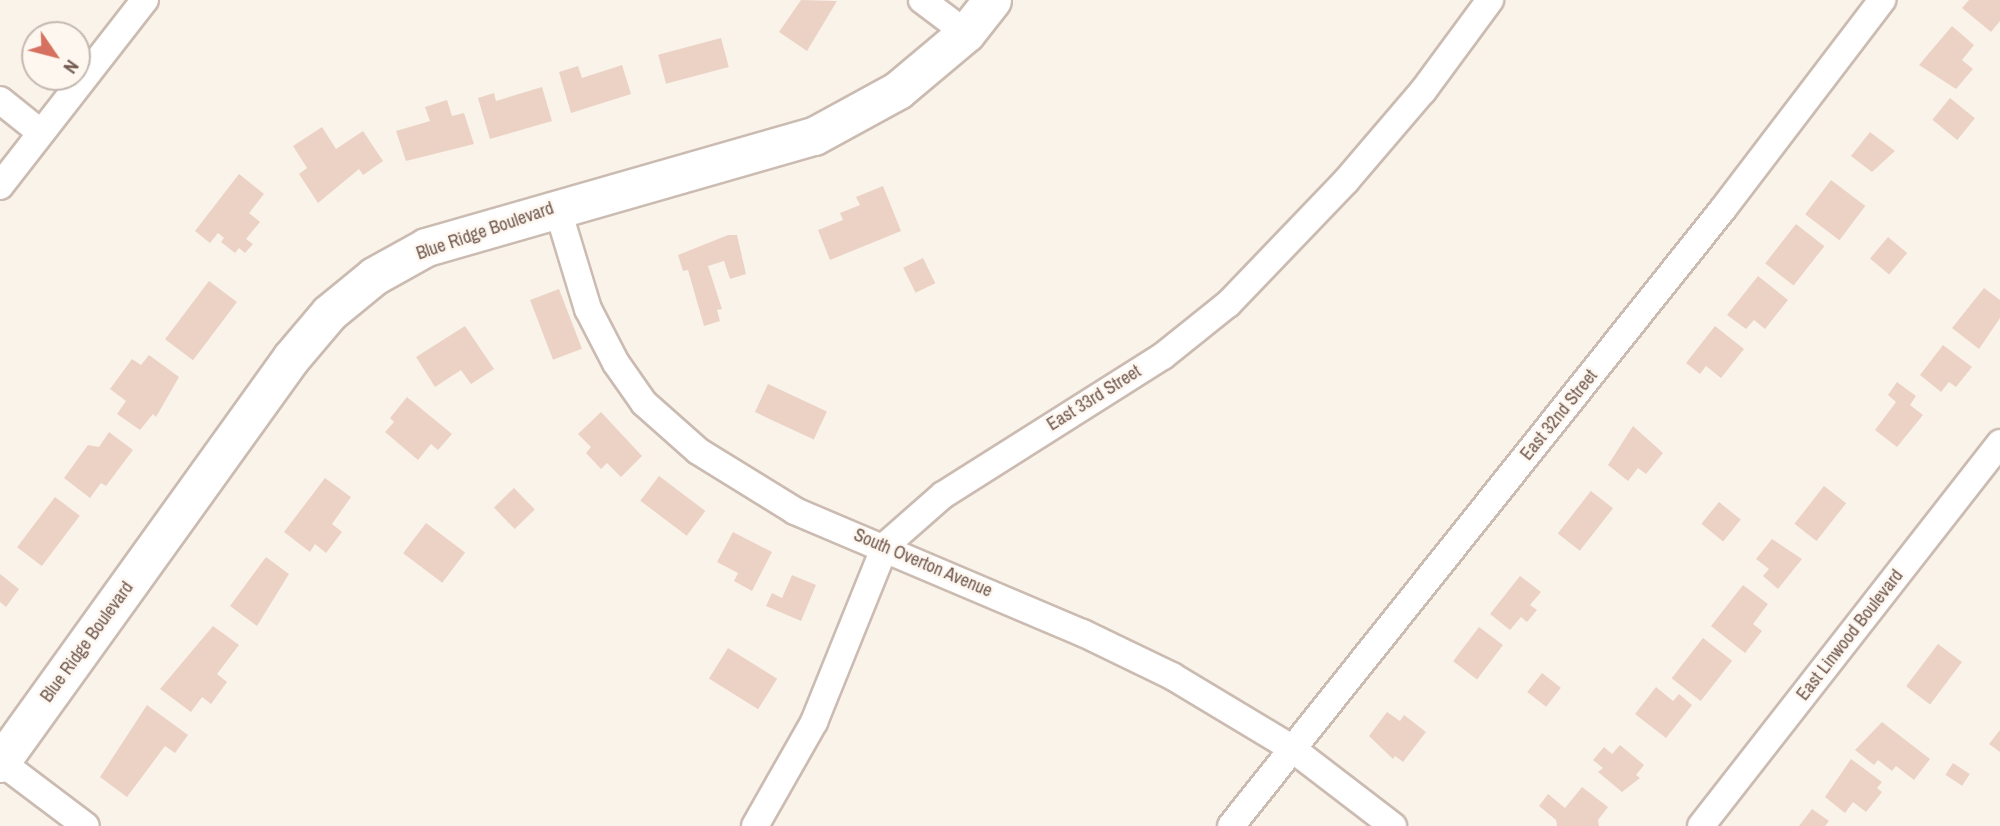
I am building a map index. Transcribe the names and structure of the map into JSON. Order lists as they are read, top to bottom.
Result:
{
  "streets": {
    "street": [
      "Blue Ridge Boulevard",
      "East 33rd Street",
      "East 32nd Street",
      "South Overton Avenue",
      "East Linwood Boulevard"
    ]
  },
  "crossings": [
    ["Blue Ridge Boulevard", "South Overton Avenue"],
    ["East 33rd Street", "South Overton Avenue"],
    ["East 32nd Street", "South Overton Avenue"]
  ],
  "north": "bottom right"
}
